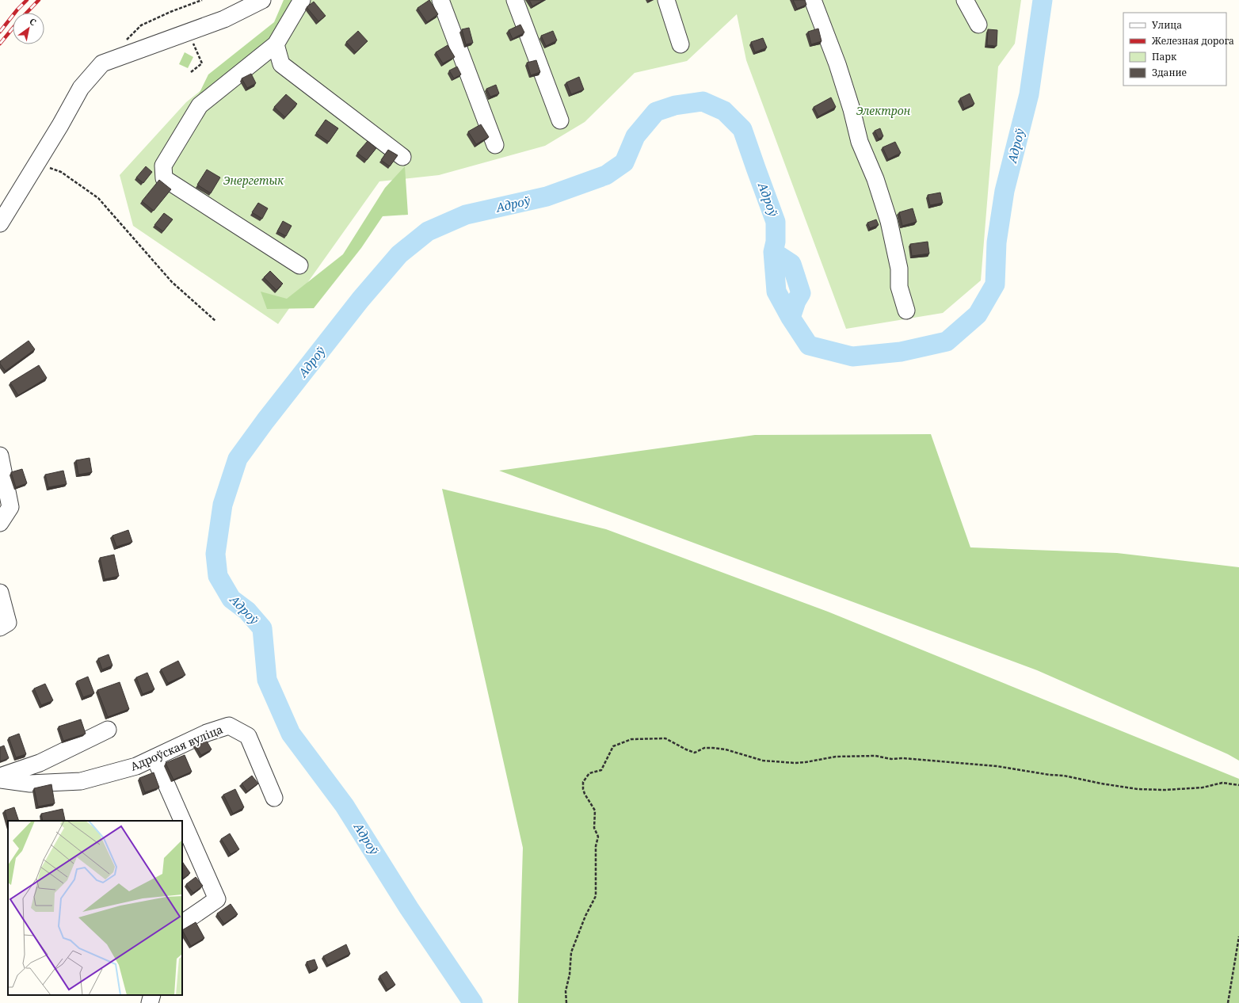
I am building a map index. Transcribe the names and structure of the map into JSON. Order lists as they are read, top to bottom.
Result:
{
  "streets": {
    "street": ["Адроўская вуліца"]
  },
  "water": ["Адроў"],
  "parks": ["Электрон", "Энергетык"],
  "legend": [
    "Улица",
    "Железная дорога",
    "Парк",
    "Здание"
  ],
  "north": "top right"
}
